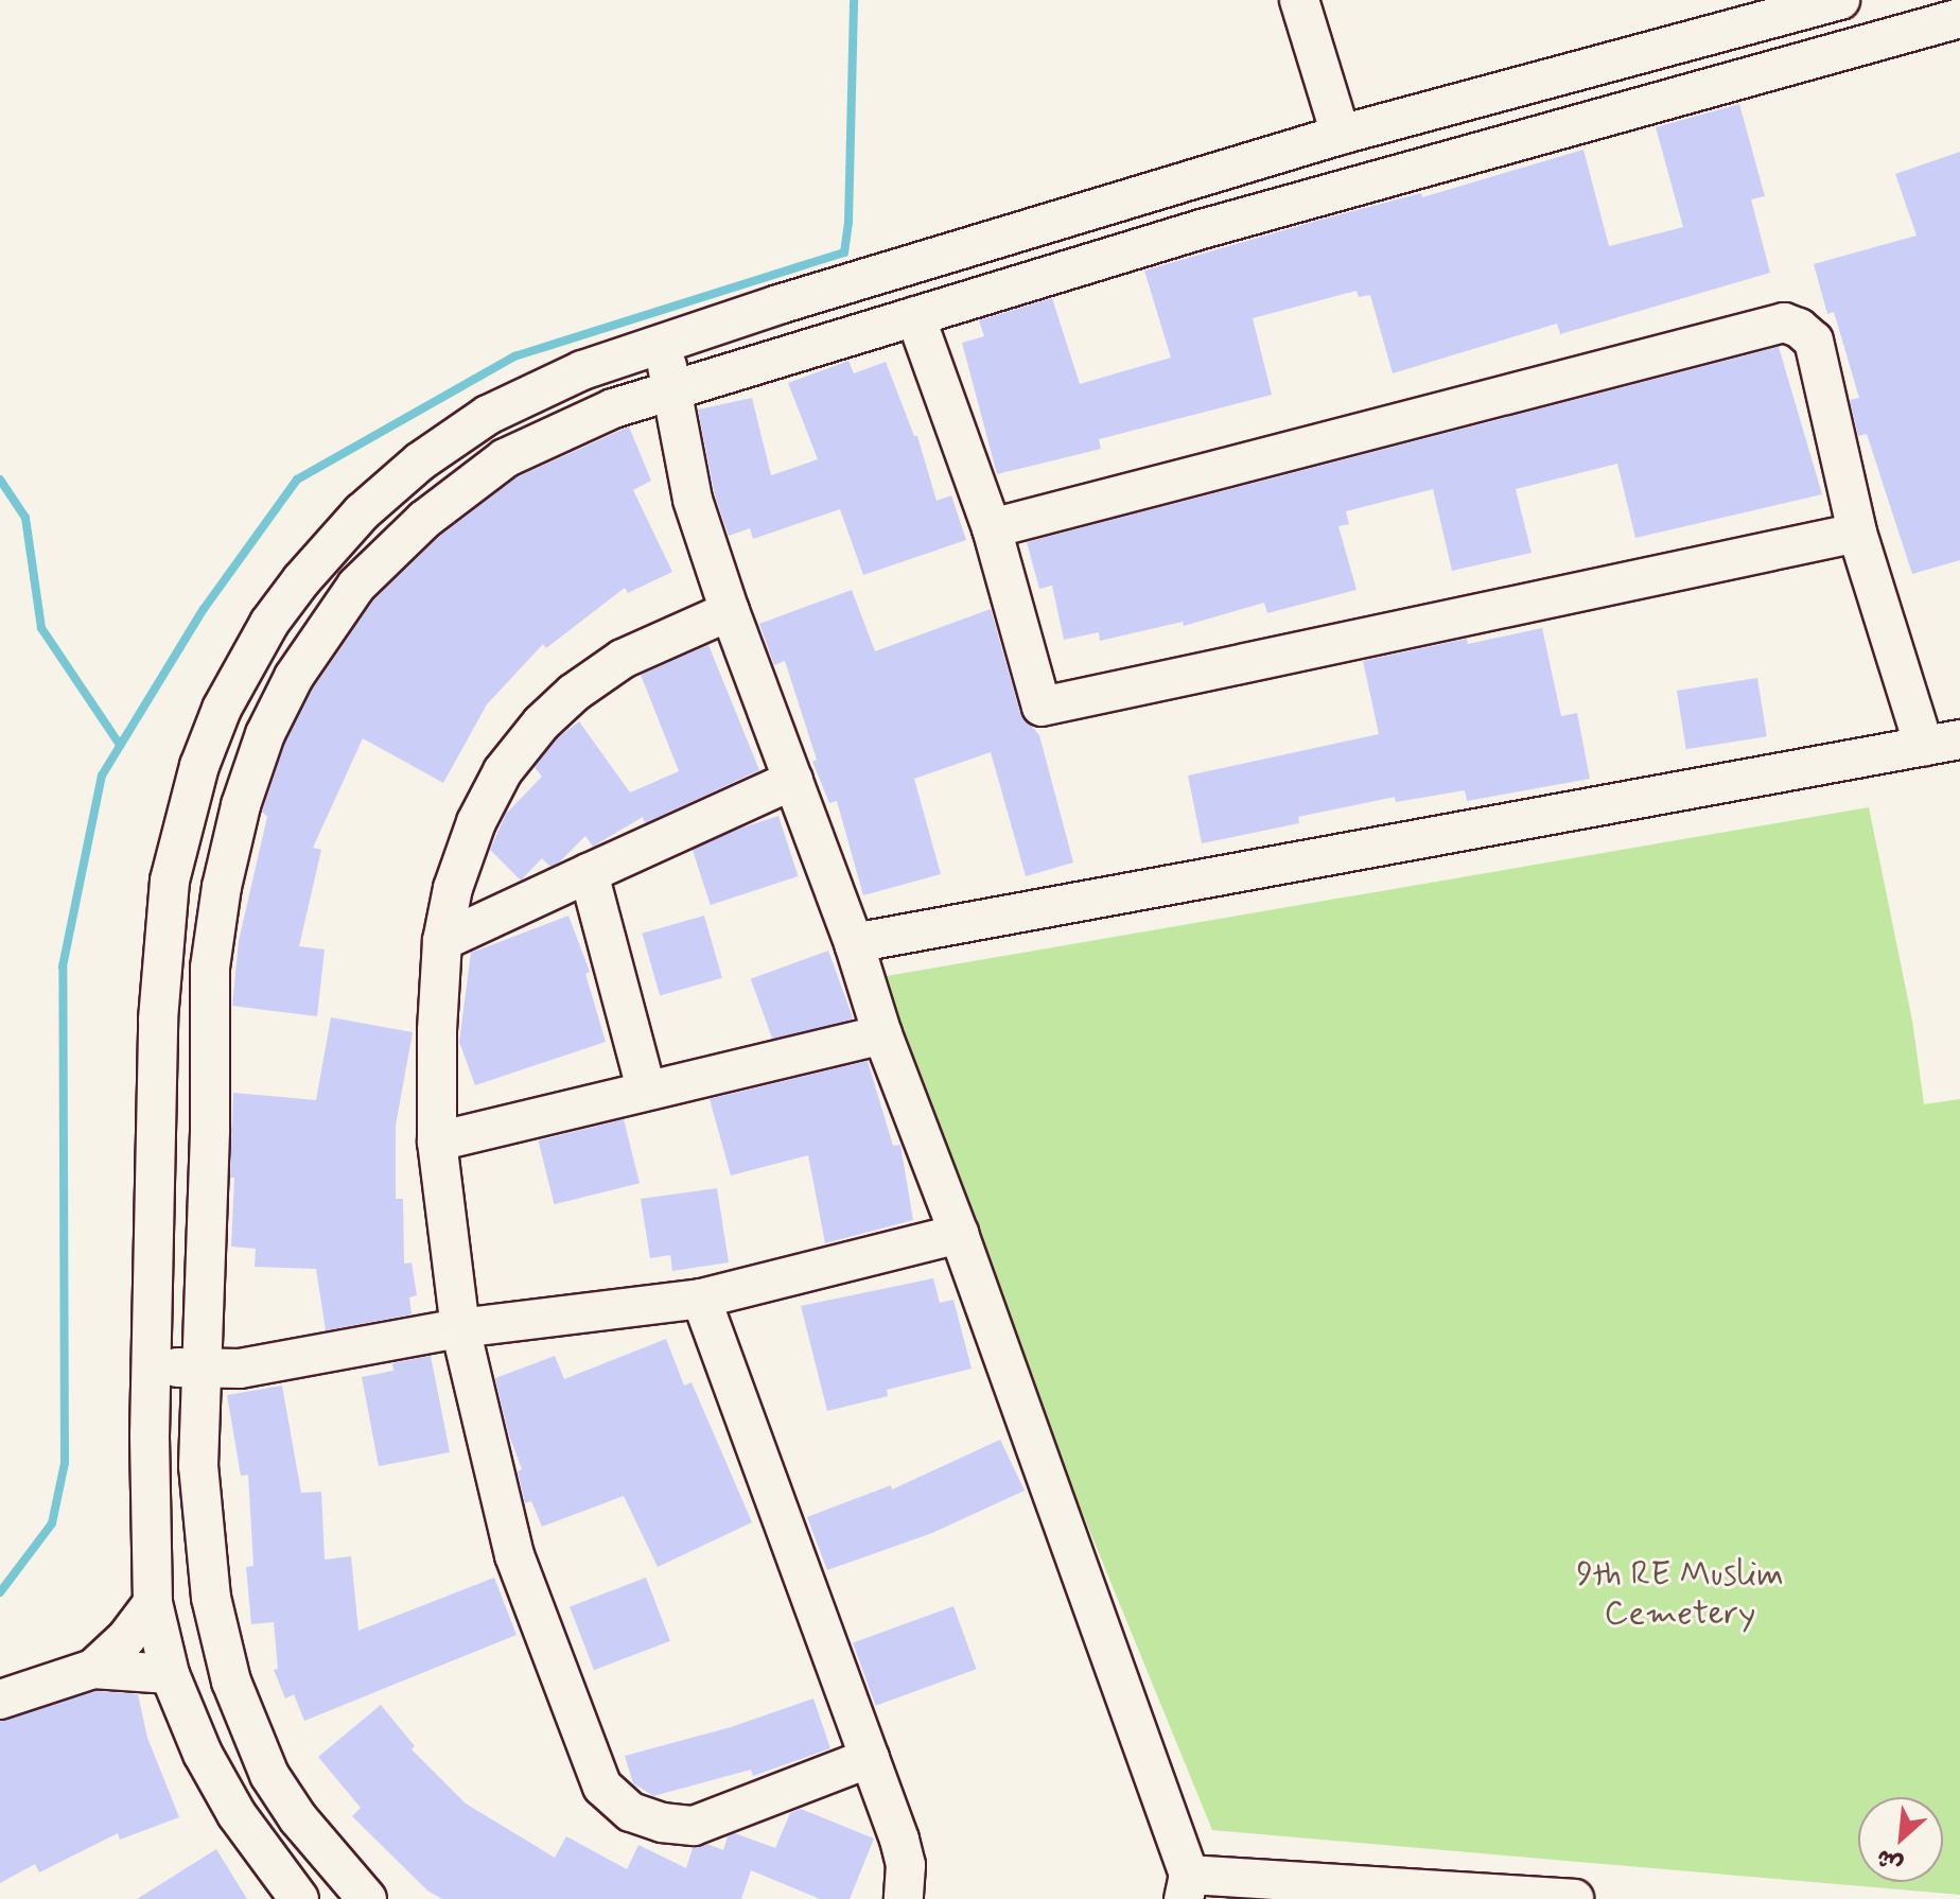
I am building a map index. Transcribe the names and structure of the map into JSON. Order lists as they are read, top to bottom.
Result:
{
  "parks": ["9th RE Muslim Cemetery"],
  "north": "bottom left"
}
